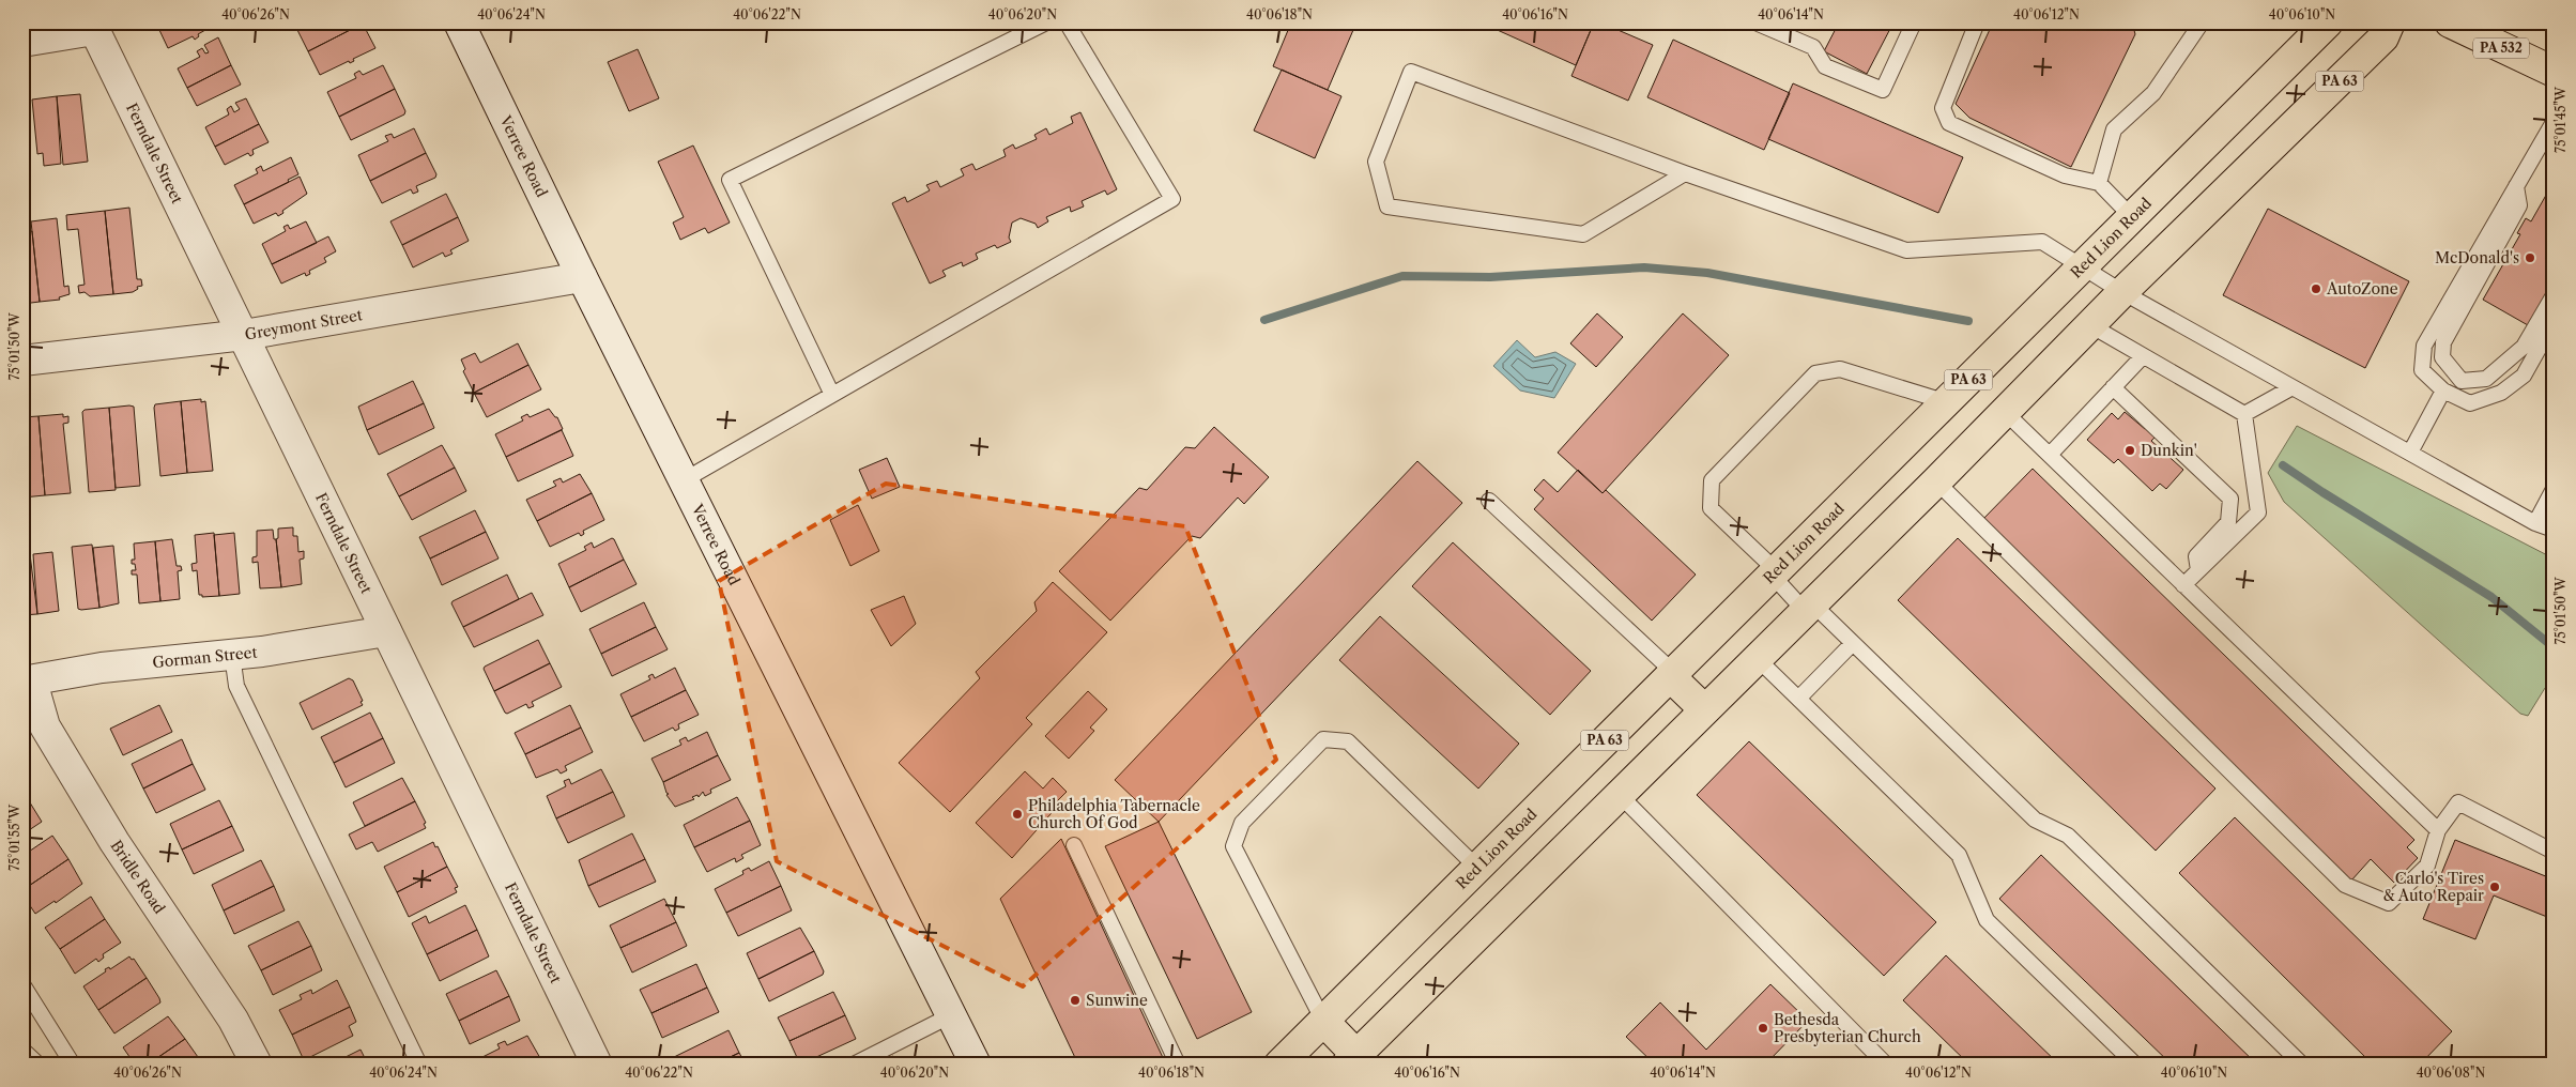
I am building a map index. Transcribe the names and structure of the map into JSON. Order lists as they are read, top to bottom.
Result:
{
  "streets": {
    "main road": ["PA 532", "PA 63", "Red Lion Road"],
    "street": [
      "Ferndale Street",
      "Verree Road",
      "Greymont Street",
      "Gorman Street",
      "Bridle Road"
    ]
  },
  "crossings": [
    ["Ferndale Street", "Greymont Street"],
    ["Ferndale Street", "Gorman Street"],
    ["Verree Road", "Greymont Street"],
    ["Gorman Street", "Bridle Road"]
  ],
  "places": [
    "McDonald's",
    "AutoZone",
    "Dunkin'",
    "Philadelphia Tabernacle Church Of God",
    "Carlo's Tires & Auto Repair",
    "Sunwine",
    "Bethesda Presbyterian Church"
  ],
  "coordinates": [
    "40°06'26\"N",
    "40°06'24\"N",
    "40°06'22\"N",
    "40°06'20\"N",
    "40°06'18\"N",
    "40°06'16\"N",
    "40°06'14\"N",
    "40°06'12\"N",
    "40°06'10\"N",
    "75°01'45\"W",
    "75°01'50\"W",
    "75°01'55\"W",
    "40°06'08\"N"
  ]
}
